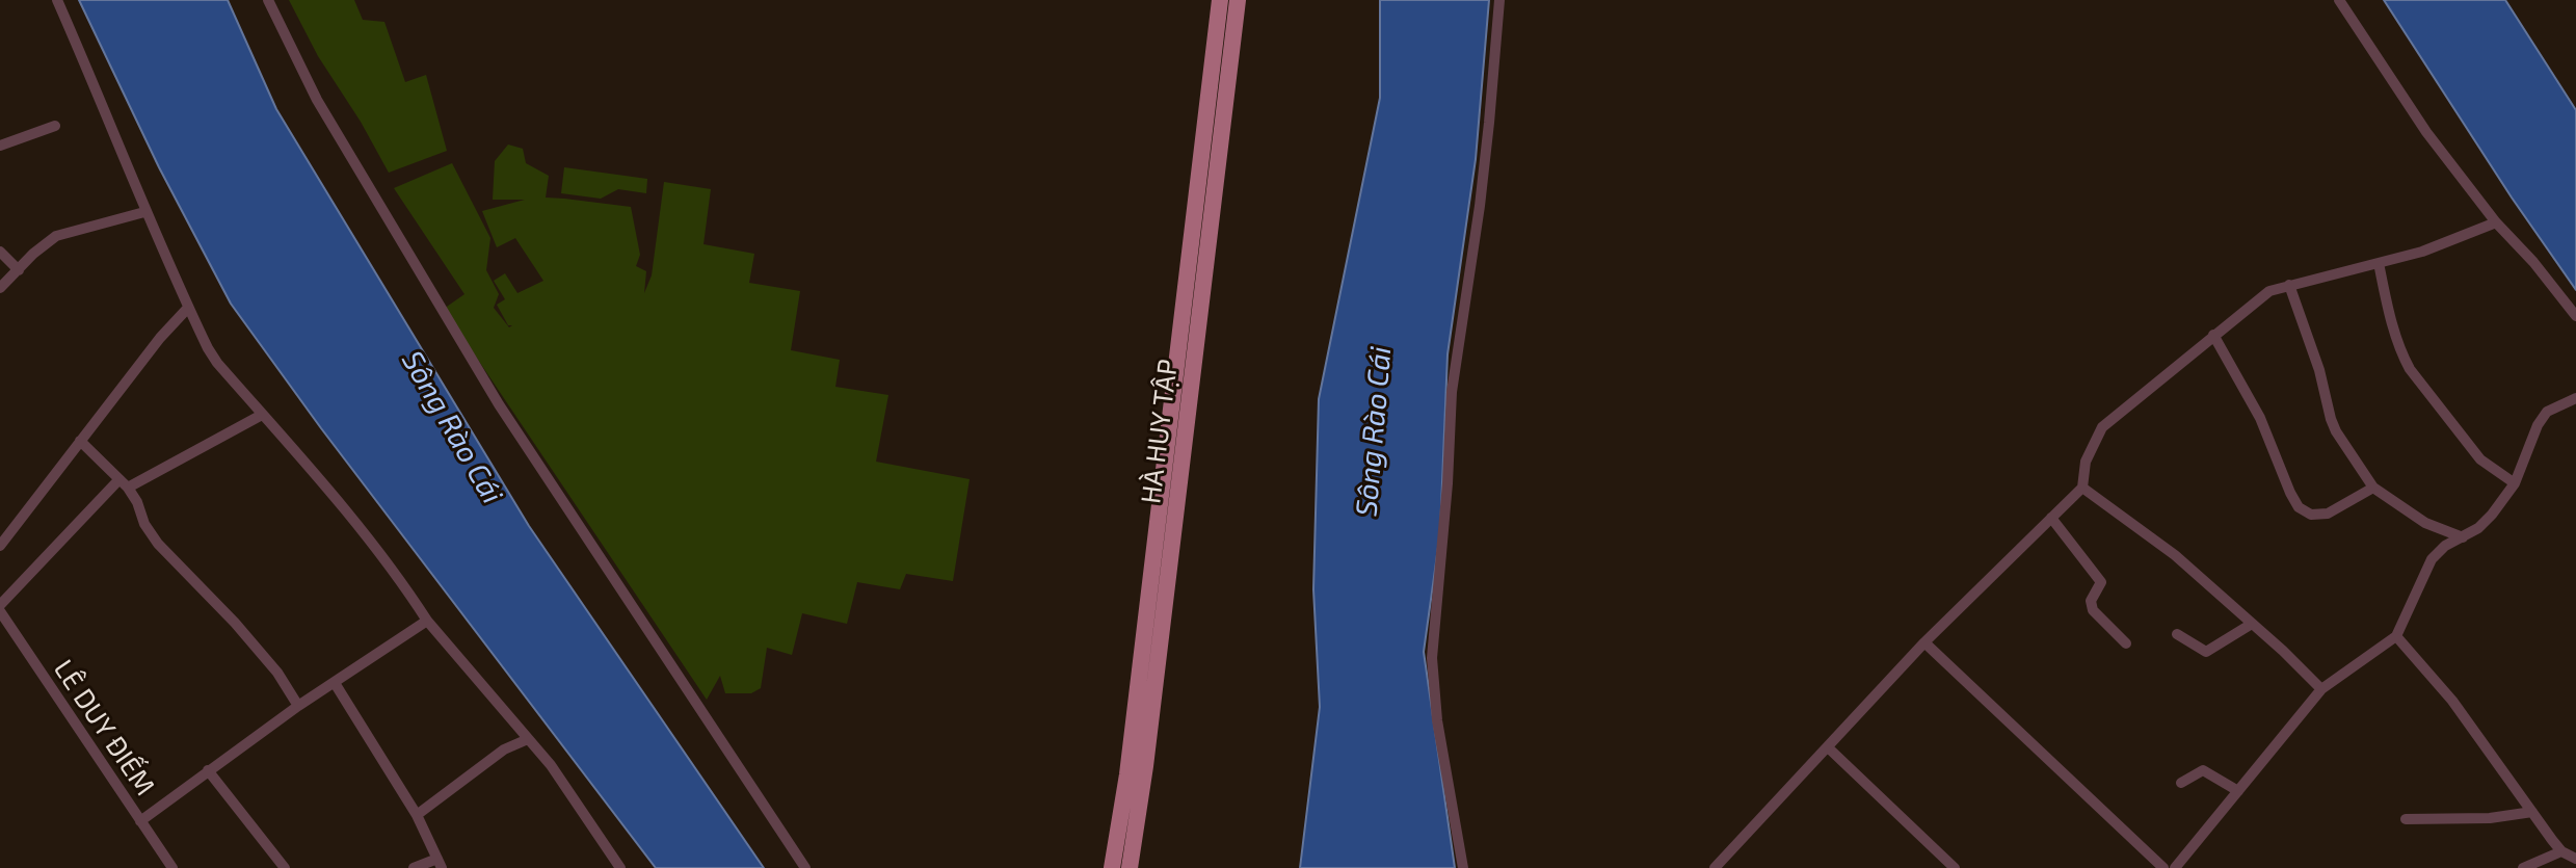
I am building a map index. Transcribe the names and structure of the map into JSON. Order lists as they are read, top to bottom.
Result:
{
  "streets": {
    "main road": ["HÀ HUY TẬP"],
    "street": ["LÊ DUY ĐIẾM"]
  },
  "water": ["Sông Rào Cái"]
}
